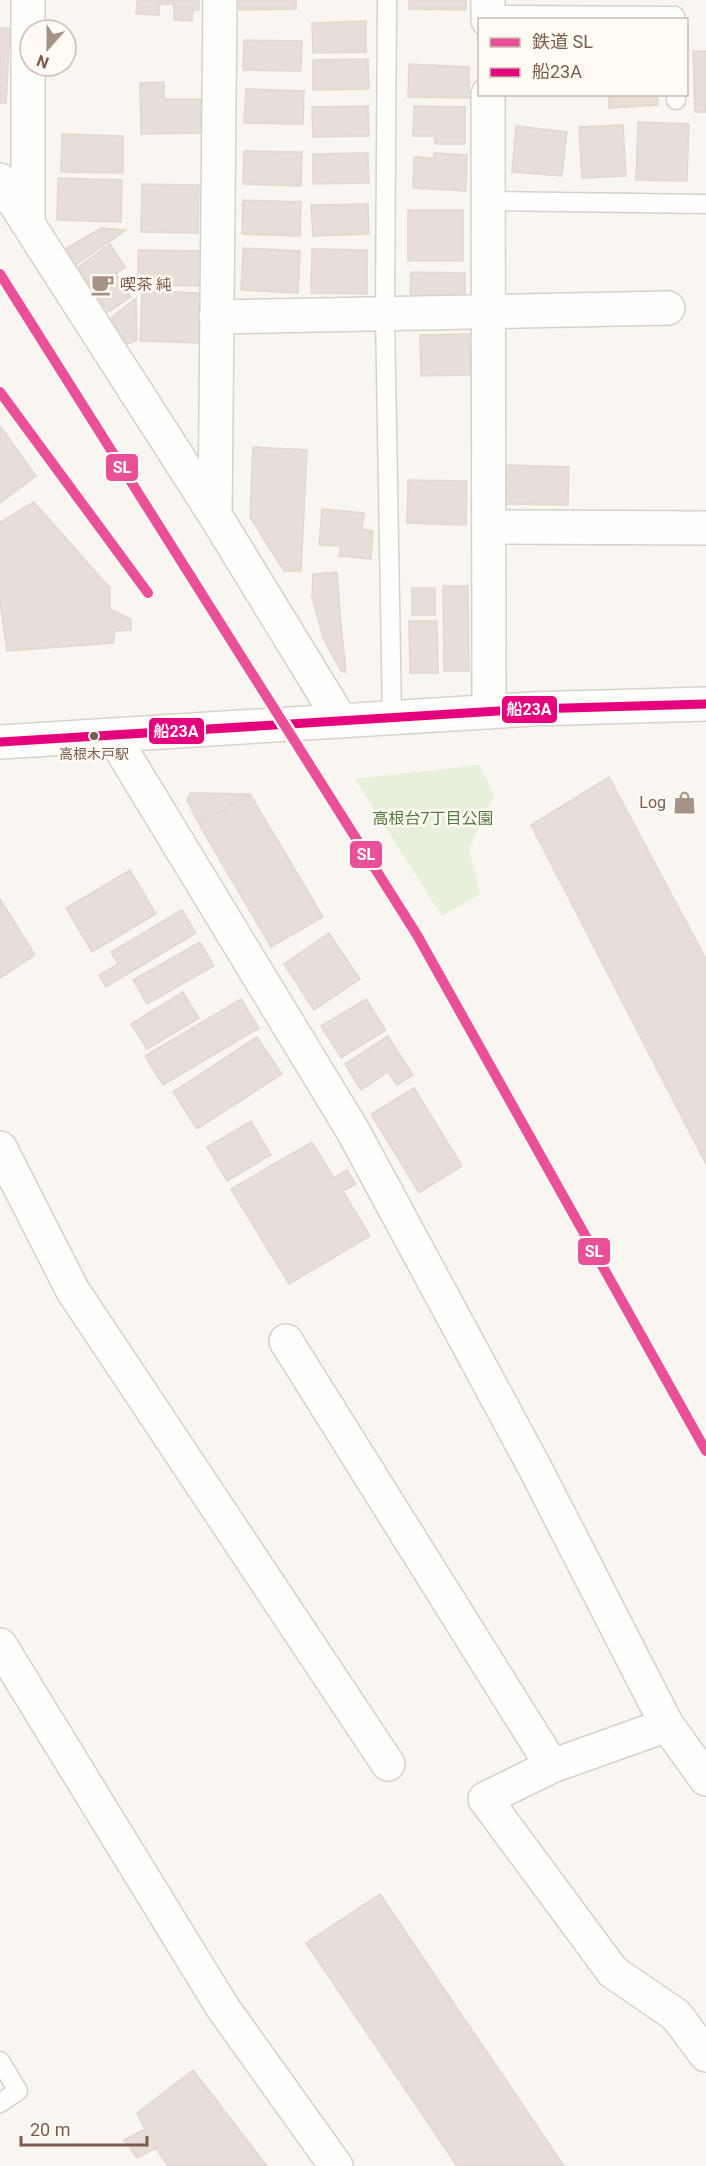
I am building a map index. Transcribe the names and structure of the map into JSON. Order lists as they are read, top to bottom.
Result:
{
  "parks": ["高根台7丁目公園"],
  "places": {
    "cafe": ["喫茶 純"],
    "other": ["高根木戸駅"],
    "shop": ["Log"]
  },
  "lines": ["rail line SL", "transit line 船23A"],
  "legend": ["鉄道 SL", "船23A"],
  "scale_bar": "20 m",
  "north": "bottom"
}
